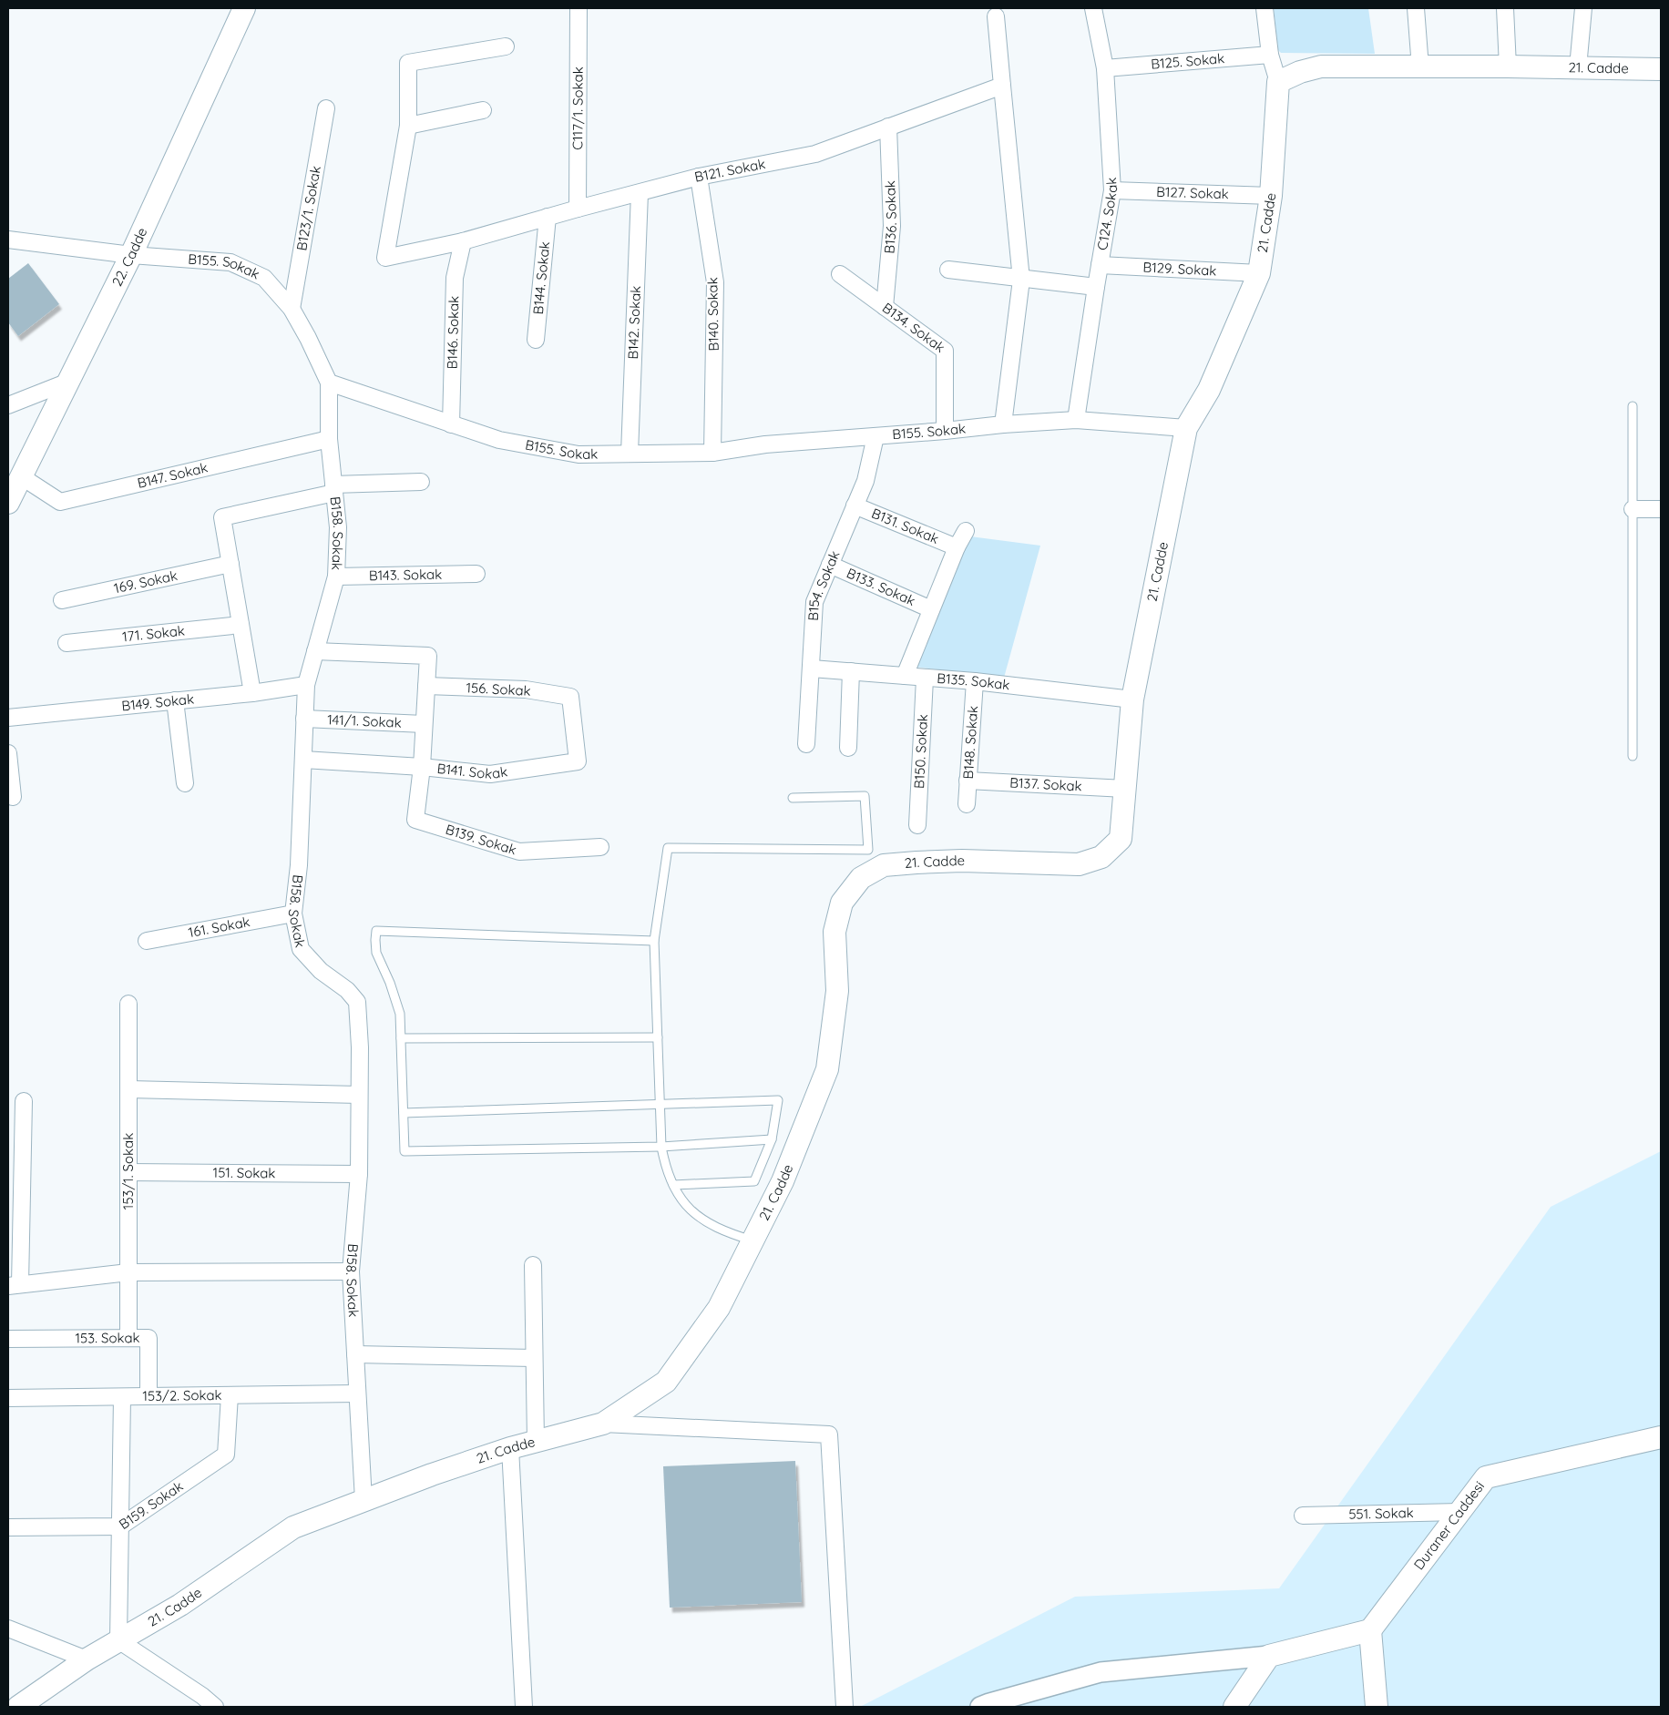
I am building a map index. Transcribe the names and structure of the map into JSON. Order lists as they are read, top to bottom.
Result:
{
  "streets": {
    "main road": ["21. Cadde", "22. Cadde", "Duraner Caddesi"],
    "street": [
      "B125. Sokak",
      "C117/1. Sokak",
      "B121. Sokak",
      "B127. Sokak",
      "B123/1. Sokak",
      "C124. Sokak",
      "B136. Sokak",
      "B155. Sokak",
      "B129. Sokak",
      "B144. Sokak",
      "B140. Sokak",
      "B142. Sokak",
      "B134. Sokak",
      "B146. Sokak",
      "B147. Sokak",
      "B131. Sokak",
      "B158. Sokak",
      "B143. Sokak",
      "169. Sokak",
      "B154. Sokak",
      "B133. Sokak",
      "171. Sokak",
      "B135. Sokak",
      "156. Sokak",
      "B149. Sokak",
      "141/1. Sokak",
      "B148. Sokak",
      "B150. Sokak",
      "B141. Sokak",
      "B137. Sokak",
      "B139. Sokak",
      "161. Sokak",
      "153/1. Sokak",
      "151. Sokak",
      "153. Sokak",
      "153/2. Sokak",
      "B159. Sokak",
      "551. Sokak"
    ]
  },
  "crossings": [
    ["B125. Sokak", "C124. Sokak"],
    ["21. Cadde", "B127. Sokak"],
    ["21. Cadde", "B155. Sokak"],
    ["21. Cadde", "B129. Sokak"],
    ["21. Cadde", "B158. Sokak"],
    ["21. Cadde", "B135. Sokak"],
    ["21. Cadde", "B137. Sokak"],
    ["C117/1. Sokak", "B121. Sokak"],
    ["B121. Sokak", "B136. Sokak"],
    ["B121. Sokak", "B144. Sokak"],
    ["B121. Sokak", "B140. Sokak"],
    ["B121. Sokak", "B142. Sokak"],
    ["B121. Sokak", "B146. Sokak"],
    ["B127. Sokak", "C124. Sokak"],
    ["B123/1. Sokak", "B155. Sokak"],
    ["C124. Sokak", "B155. Sokak"],
    ["C124. Sokak", "B129. Sokak"],
    ["B136. Sokak", "B134. Sokak"],
    ["22. Cadde", "B155. Sokak"],
    ["22. Cadde", "B147. Sokak"],
    ["B155. Sokak", "B140. Sokak"],
    ["B155. Sokak", "B142. Sokak"],
    ["B155. Sokak", "B134. Sokak"],
    ["B155. Sokak", "B146. Sokak"],
    ["B155. Sokak", "B158. Sokak"],
    ["B155. Sokak", "B154. Sokak"],
    ["B147. Sokak", "B158. Sokak"],
    ["B131. Sokak", "B154. Sokak"],
    ["B158. Sokak", "B143. Sokak"],
    ["B158. Sokak", "B149. Sokak"],
    ["B158. Sokak", "141/1. Sokak"],
    ["B158. Sokak", "B141. Sokak"],
    ["B158. Sokak", "161. Sokak"],
    ["B158. Sokak", "151. Sokak"],
    ["B158. Sokak", "153/2. Sokak"],
    ["B154. Sokak", "B133. Sokak"],
    ["B154. Sokak", "B135. Sokak"],
    ["B135. Sokak", "B148. Sokak"],
    ["B135. Sokak", "B150. Sokak"],
    ["156. Sokak", "B141. Sokak"],
    ["B148. Sokak", "B137. Sokak"],
    ["B141. Sokak", "B139. Sokak"],
    ["153/1. Sokak", "151. Sokak"],
    ["153/1. Sokak", "153. Sokak"],
    ["153. Sokak", "153/2. Sokak"],
    ["153/2. Sokak", "B159. Sokak"],
    ["551. Sokak", "Duraner Caddesi"]
  ]
}
